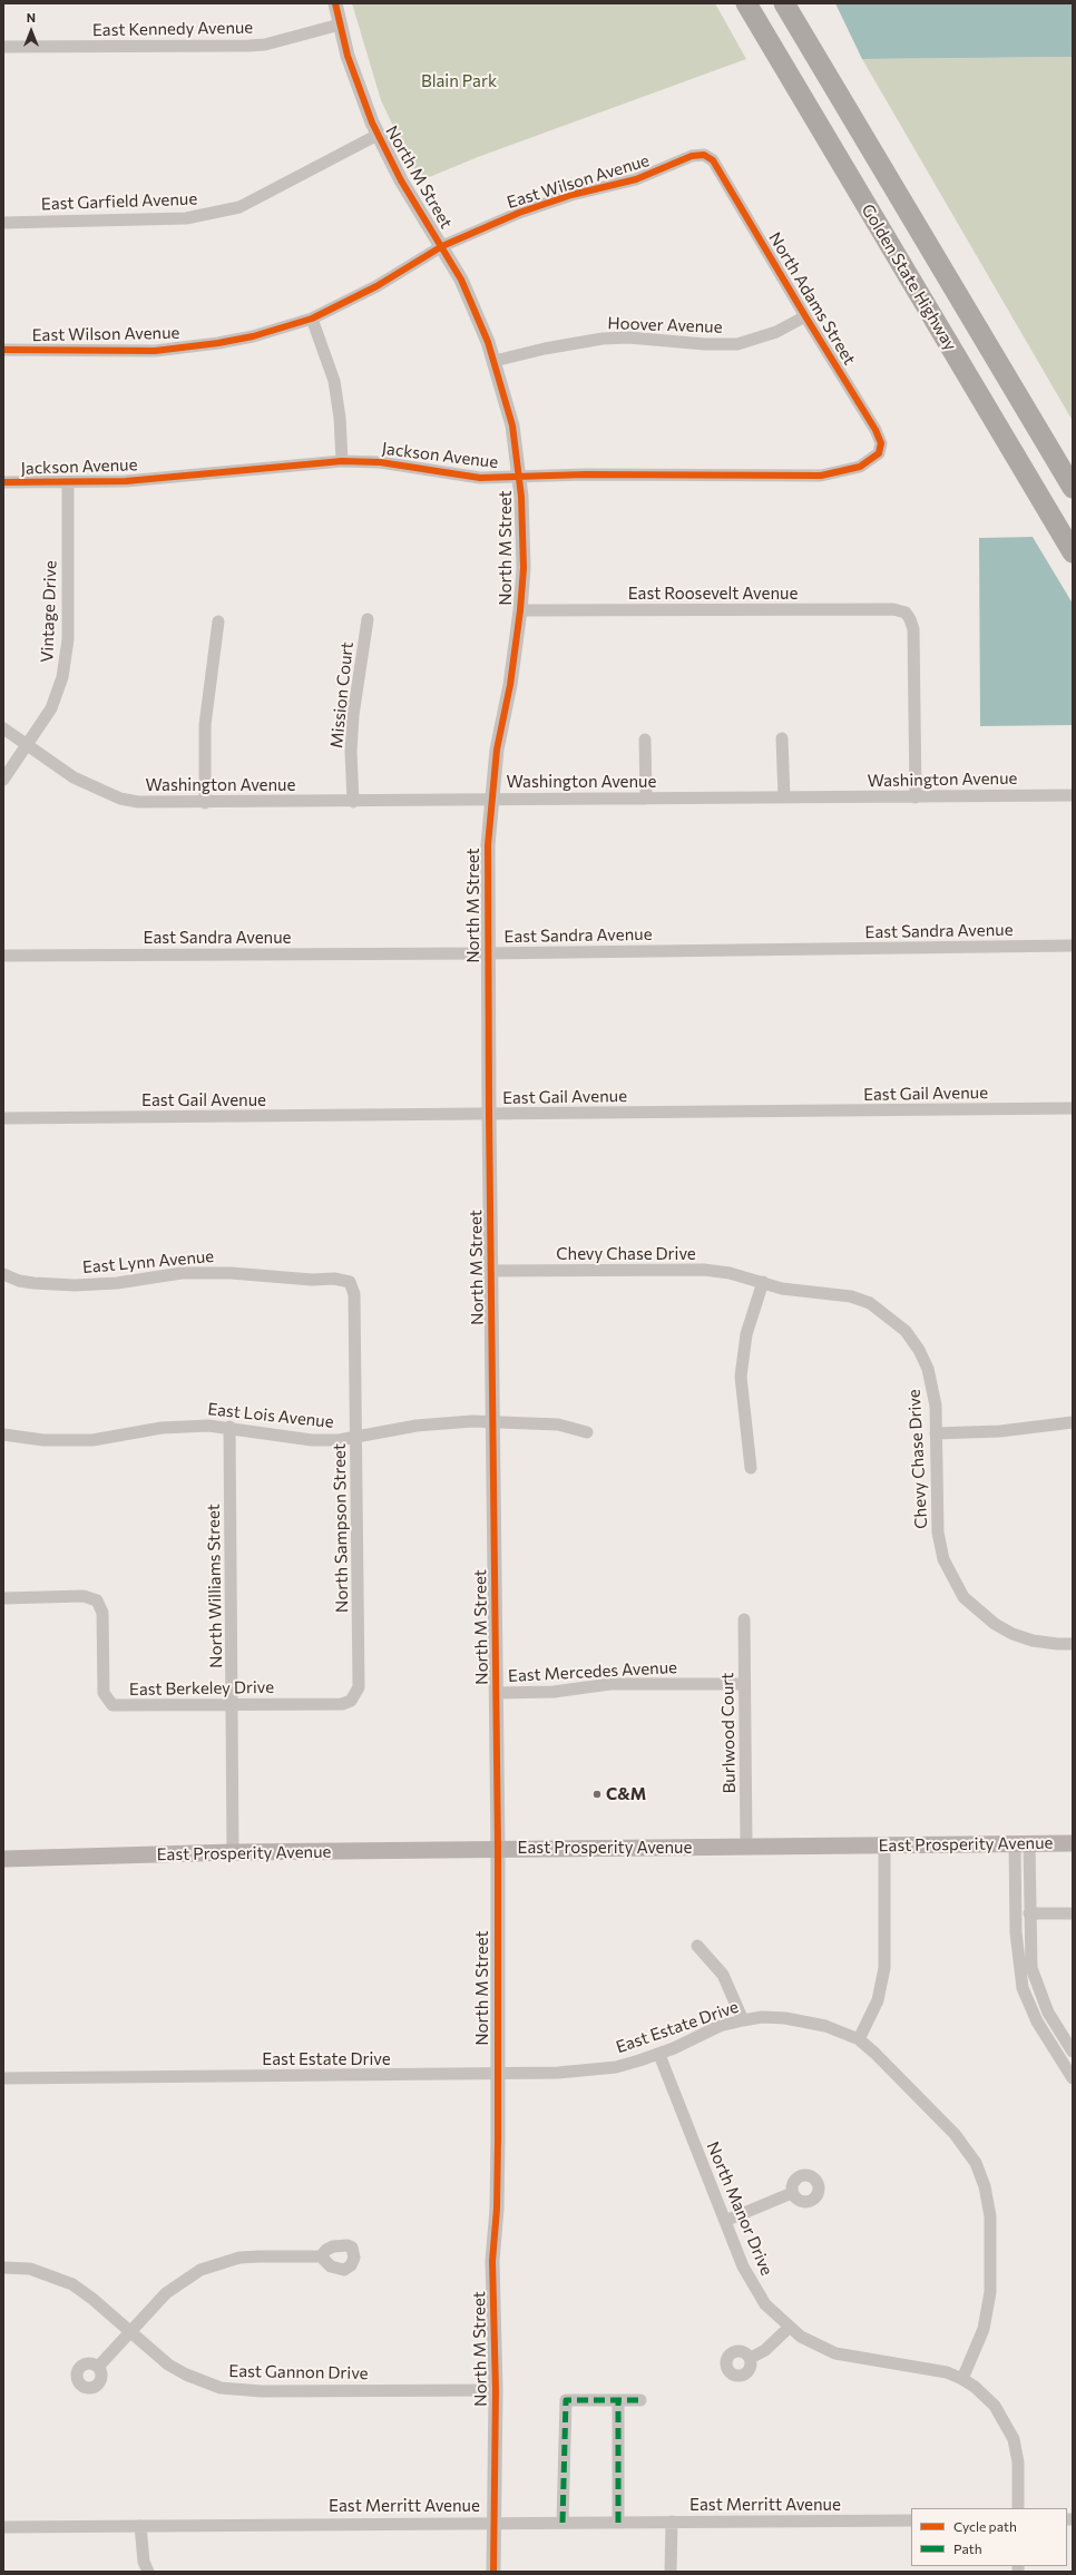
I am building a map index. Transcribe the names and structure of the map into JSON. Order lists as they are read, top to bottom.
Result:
{
  "streets": {
    "highway": ["Golden State Highway"],
    "main road": ["East Prosperity Avenue"],
    "street": [
      "East Kennedy Avenue",
      "North M Street",
      "East Wilson Avenue",
      "East Garfield Avenue",
      "North Adams Street",
      "Hoover Avenue",
      "Jackson Avenue",
      "East Roosevelt Avenue",
      "Vintage Drive",
      "Mission Court",
      "Washington Avenue",
      "East Sandra Avenue",
      "East Gail Avenue",
      "Chevy Chase Drive",
      "East Lynn Avenue",
      "East Lois Avenue",
      "North Sampson Street",
      "North Williams Street",
      "East Mercedes Avenue",
      "East Berkeley Drive",
      "Burlwood Court",
      "East Estate Drive",
      "North Manor Drive",
      "East Gannon Drive",
      "East Merritt Avenue"
    ]
  },
  "crossings": [
    ["East Kennedy Avenue", "North M Street"],
    ["North M Street", "East Wilson Avenue"],
    ["North M Street", "East Garfield Avenue"],
    ["North M Street", "Hoover Avenue"],
    ["North M Street", "Jackson Avenue"],
    ["North M Street", "East Roosevelt Avenue"],
    ["North M Street", "Washington Avenue"],
    ["North M Street", "East Sandra Avenue"],
    ["North M Street", "East Gail Avenue"],
    ["North M Street", "Chevy Chase Drive"],
    ["North M Street", "East Lois Avenue"],
    ["North M Street", "East Mercedes Avenue"],
    ["North M Street", "East Prosperity Avenue"],
    ["North M Street", "East Estate Drive"],
    ["North M Street", "East Gannon Drive"],
    ["North M Street", "East Merritt Avenue"],
    ["East Wilson Avenue", "North Adams Street"],
    ["North Adams Street", "Hoover Avenue"],
    ["North Adams Street", "Jackson Avenue"],
    ["Jackson Avenue", "Vintage Drive"],
    ["East Roosevelt Avenue", "Washington Avenue"],
    ["Vintage Drive", "Washington Avenue"],
    ["Mission Court", "Washington Avenue"],
    ["East Lynn Avenue", "North Sampson Street"],
    ["East Lois Avenue", "North Sampson Street"],
    ["East Lois Avenue", "North Williams Street"],
    ["North Sampson Street", "East Berkeley Drive"],
    ["North Williams Street", "East Berkeley Drive"],
    ["North Williams Street", "East Prosperity Avenue"],
    ["East Mercedes Avenue", "Burlwood Court"],
    ["Burlwood Court", "East Prosperity Avenue"],
    ["East Estate Drive", "North Manor Drive"]
  ],
  "parks": ["Blain Park"],
  "places": ["C&M"],
  "legend": ["Cycle path", "Path"],
  "north": "top"
}
